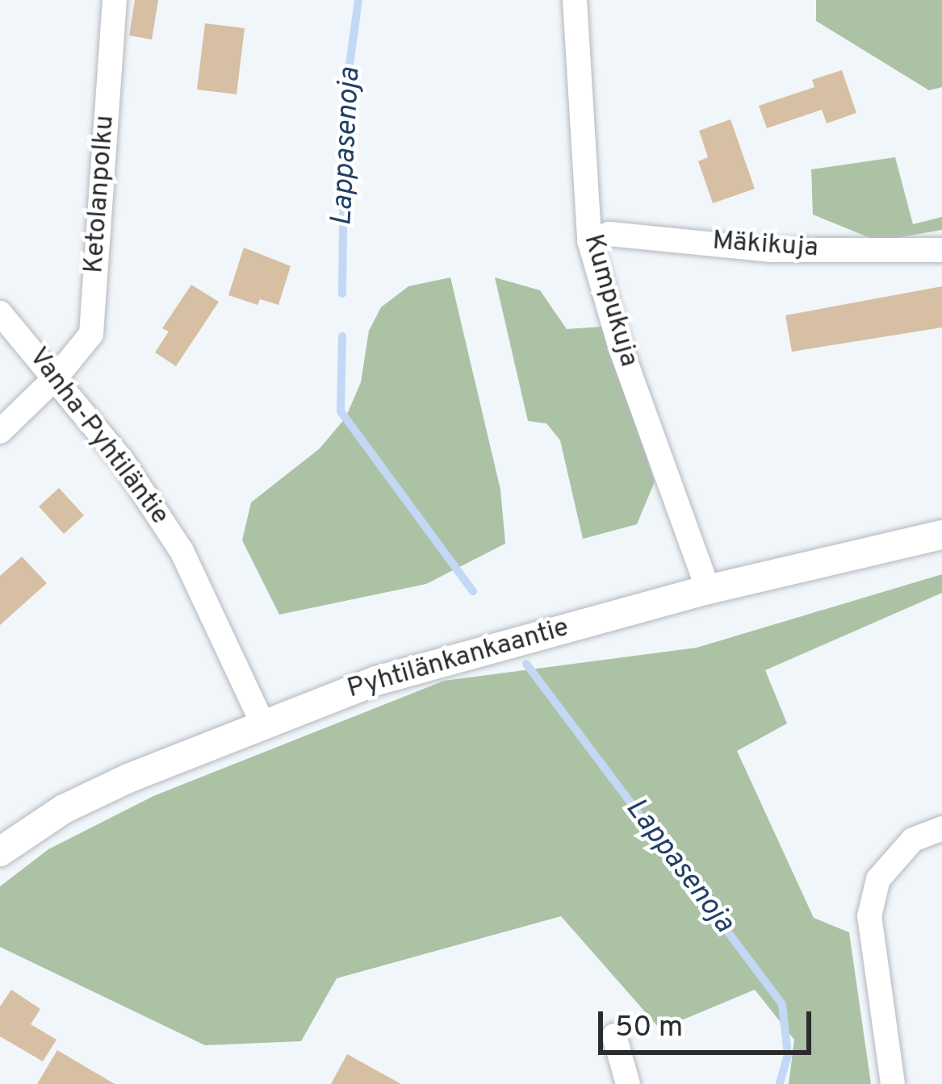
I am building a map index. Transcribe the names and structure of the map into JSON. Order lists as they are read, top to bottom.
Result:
{
  "streets": {
    "street": [
      "Ketolanpolku",
      "Mäkikuja",
      "Kumpukuja",
      "Vanha-Pyhtiläntie",
      "Pyhtilänkankaantie"
    ]
  },
  "crossings": [
    ["Ketolanpolku", "Vanha-Pyhtiläntie"],
    ["Mäkikuja", "Kumpukuja"],
    ["Kumpukuja", "Pyhtilänkankaantie"],
    ["Vanha-Pyhtiläntie", "Pyhtilänkankaantie"]
  ],
  "water": ["Lappasenoja"],
  "scale_bar": "50 m"
}
